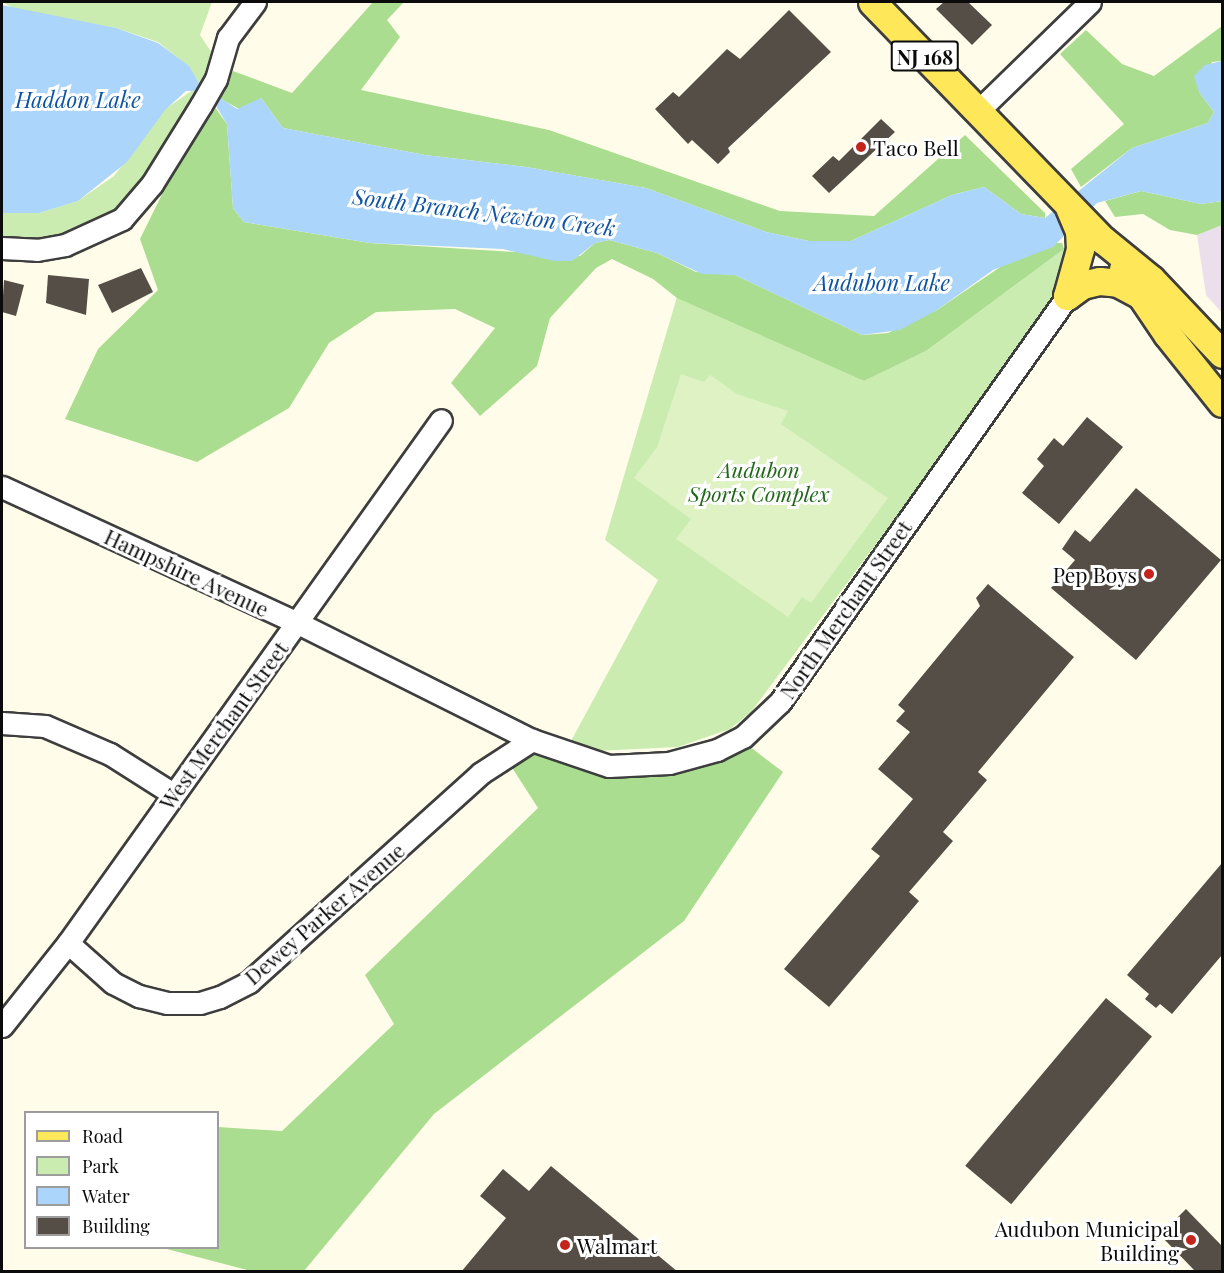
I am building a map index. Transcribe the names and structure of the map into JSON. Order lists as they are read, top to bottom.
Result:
{
  "streets": {
    "main road": ["NJ 168"],
    "street": [
      "Hampshire Avenue",
      "North Merchant Street",
      "West Merchant Street",
      "Dewey Parker Avenue"
    ]
  },
  "crossings": [
    ["Hampshire Avenue", "North Merchant Street"],
    ["Hampshire Avenue", "West Merchant Street"],
    ["Hampshire Avenue", "Dewey Parker Avenue"],
    ["North Merchant Street", "Dewey Parker Avenue"],
    ["West Merchant Street", "Dewey Parker Avenue"]
  ],
  "water": ["Haddon Lake", "South Branch Newton Creek", "Audubon Lake"],
  "parks": ["Audubon Sports Complex"],
  "places": [
    "Taco Bell",
    "Pep Boys",
    "Audubon Municipal Building",
    "Walmart"
  ],
  "legend": [
    "Road",
    "Park",
    "Water",
    "Building"
  ]
}
